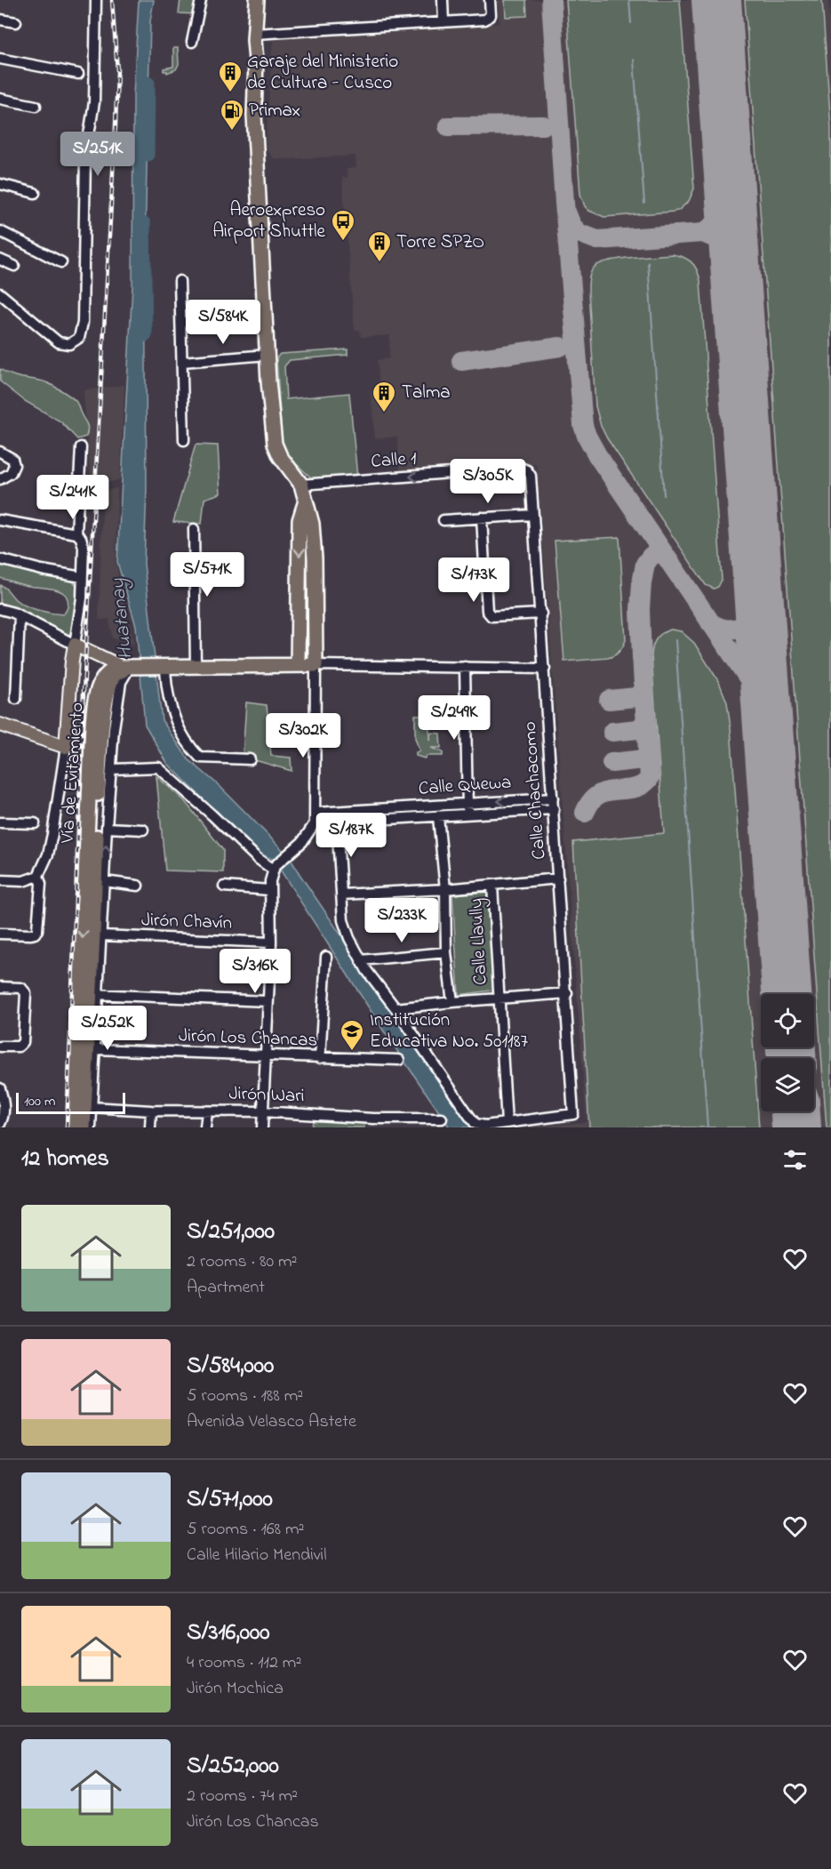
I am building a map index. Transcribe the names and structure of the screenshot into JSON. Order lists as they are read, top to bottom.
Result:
{
  "streets": {
    "highway": ["Vía de Evitamiento"],
    "street": [
      "Calle 1",
      "Calle Quewa",
      "Calle Chachacomo",
      "Jirón Chavín",
      "Calle Llaully",
      "Jirón Los Chancas",
      "Jirón Wari"
    ]
  },
  "crossings": [
    ["Calle 1", "Calle Chachacomo"],
    ["Calle Quewa", "Calle Chachacomo"],
    ["Calle Chachacomo", "Calle Llaully"]
  ],
  "water": ["Huatanay"],
  "places": {
    "building": ["Garaje del Ministerio de Cultura - Cusco", "Torre SPZO", "Talma"],
    "fuel station": ["Primax"],
    "bus stop": ["Aeroexpreso Airport Shuttle"],
    "school or university": ["Institución Educativa No. 501187"]
  },
  "scale_bar": "100 m",
  "page": {
    "price": [
      "S/251K",
      "S/584K",
      "S/305K",
      "S/241K",
      "S/571K",
      "S/173K",
      "S/249K",
      "S/302K",
      "S/187K",
      "S/233K",
      "S/316K",
      "S/252K"
    ],
    "scale": "100 m",
    "heading": "12 homes",
    "list": [
      {
        "name": "S/251,000",
        "note": "2 rooms · 80 m² · Apartment"
      },
      {
        "name": "S/584,000",
        "note": "5 rooms · 188 m² · Avenida Velasco Astete"
      },
      {
        "name": "S/571,000",
        "note": "5 rooms · 168 m² · Calle Hilario Mendivil"
      },
      {
        "name": "S/316,000",
        "note": "4 rooms · 112 m² · Jirón Mochica"
      },
      {
        "name": "S/252,000",
        "note": "2 rooms · 74 m² · Jirón Los Chancas"
      }
    ]
  }
}
